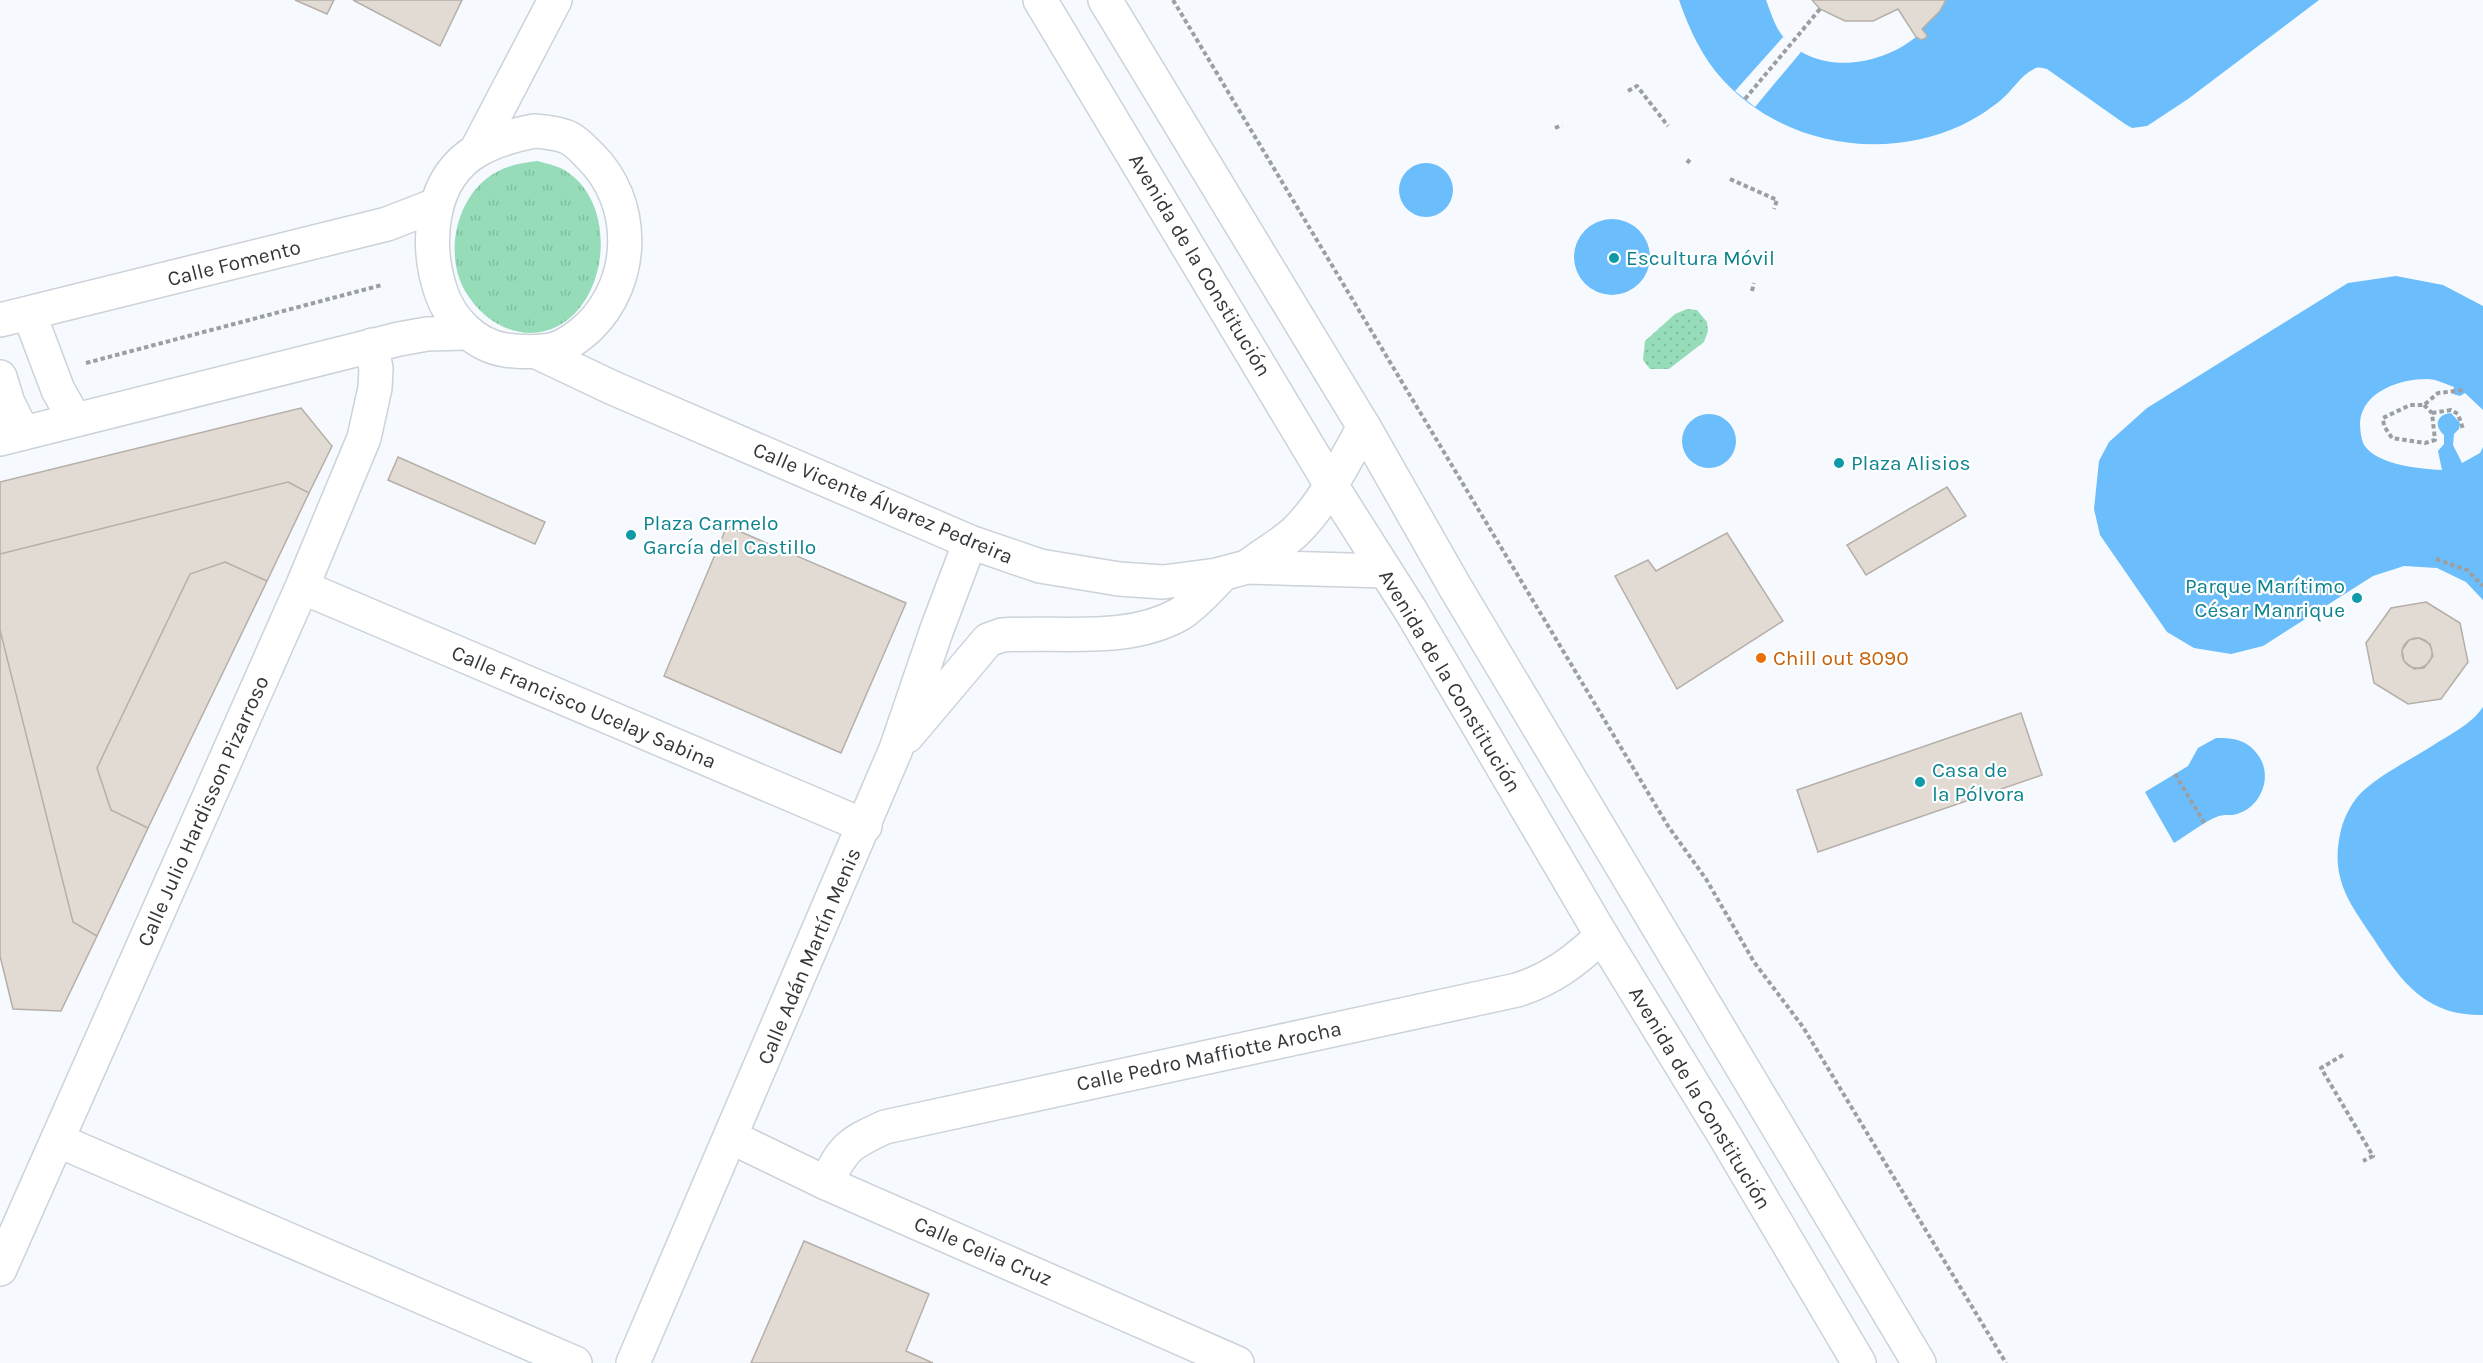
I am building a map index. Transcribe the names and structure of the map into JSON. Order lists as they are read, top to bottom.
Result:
{
  "streets": {
    "street": [
      "Calle Fomento",
      "Avenida de la Constitución",
      "Calle Vicente Álvarez Pedreira",
      "Calle Francisco Ucelay Sabina",
      "Calle Julio Hardisson Pizarroso",
      "Calle Adán Martín Menis",
      "Calle Pedro Maffiotte Arocha",
      "Calle Celia Cruz"
    ]
  },
  "crossings": [
    ["Calle Fomento", "Calle Vicente Álvarez Pedreira"],
    ["Avenida de la Constitución", "Calle Vicente Álvarez Pedreira"],
    ["Avenida de la Constitución", "Calle Pedro Maffiotte Arocha"],
    ["Calle Vicente Álvarez Pedreira", "Calle Adán Martín Menis"],
    ["Calle Francisco Ucelay Sabina", "Calle Julio Hardisson Pizarroso"],
    ["Calle Francisco Ucelay Sabina", "Calle Adán Martín Menis"],
    ["Calle Adán Martín Menis", "Calle Celia Cruz"],
    ["Calle Pedro Maffiotte Arocha", "Calle Celia Cruz"]
  ],
  "places": [
    "Escultura Móvil",
    "Plaza Alisios",
    "Plaza Carmelo García del Castillo",
    "Parque Marítimo César Manrique",
    "Chill out 8090",
    "Casa de la Pólvora"
  ]
}
